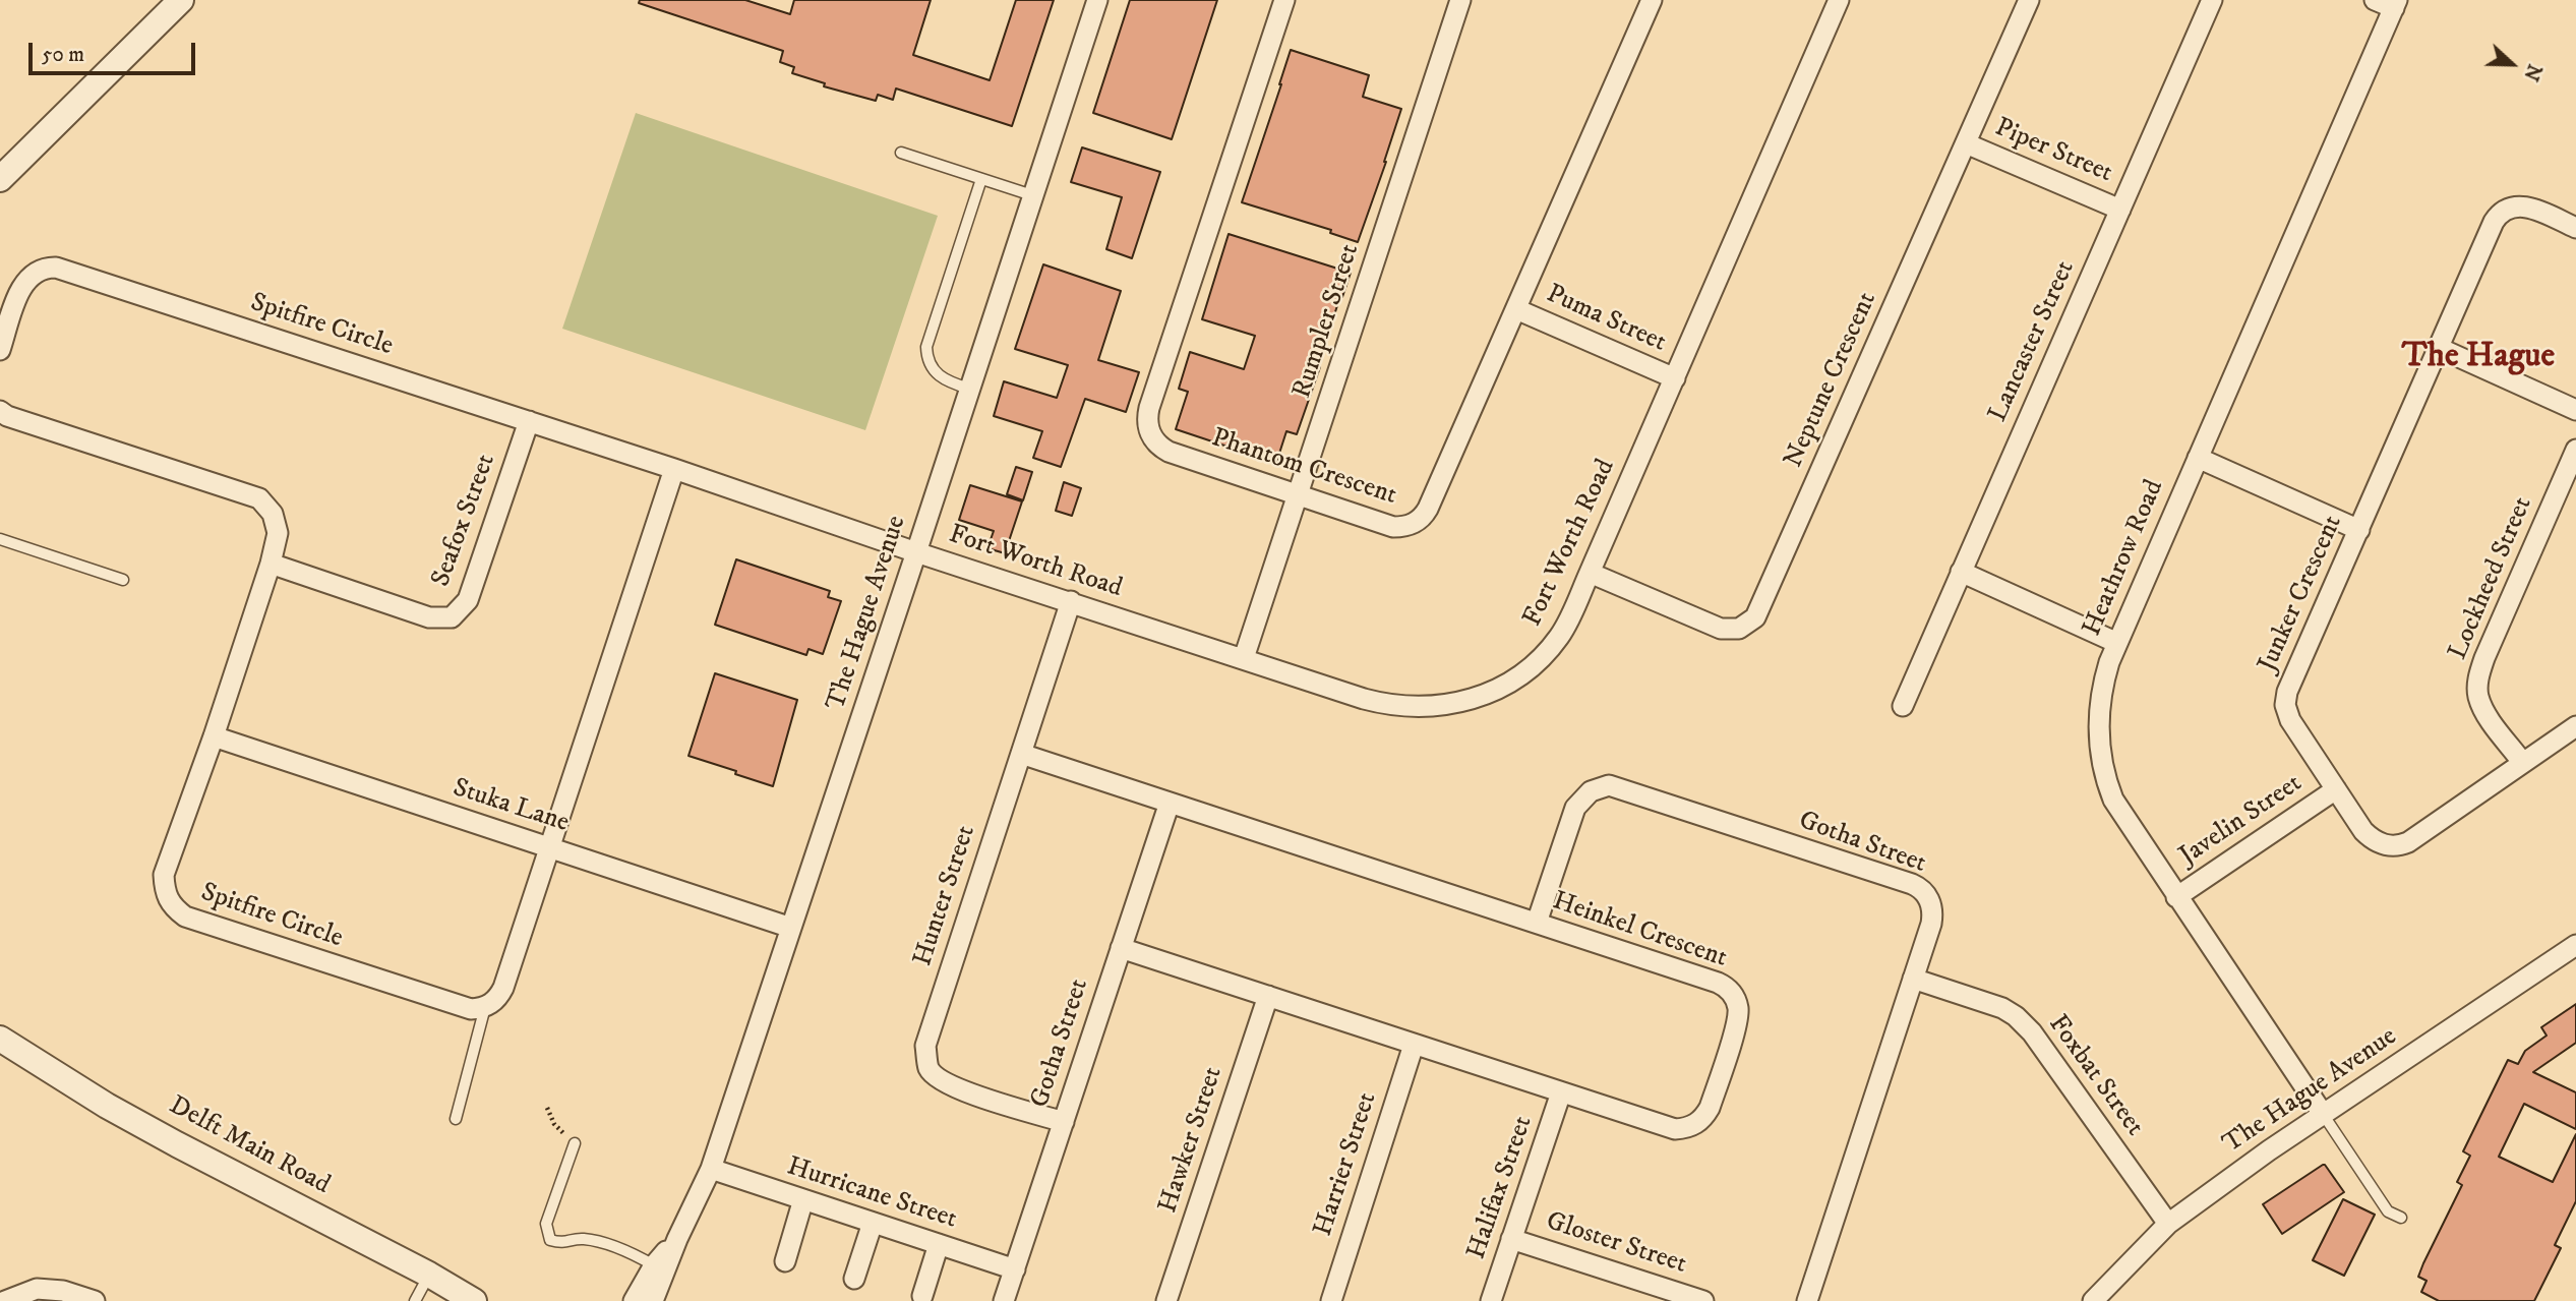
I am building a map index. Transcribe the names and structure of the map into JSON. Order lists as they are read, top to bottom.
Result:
{
  "streets": {
    "street": [
      "Piper Street",
      "Puma Street",
      "Rumpler Street",
      "Spitfire Circle",
      "Lancaster Street",
      "Neptune Crescent",
      "Phantom Crescent",
      "Seafox Street",
      "Fort Worth Road",
      "Heathrow Road",
      "Lockheed Street",
      "Junker Crescent",
      "The Hague Avenue",
      "Stuka Lane",
      "Javelin Street",
      "Gotha Street",
      "Hunter Street",
      "Heinkel Crescent",
      "Foxbat Street",
      "Hawker Street",
      "Delft Main Road",
      "Harrier Street",
      "Halifax Street",
      "Hurricane Street",
      "Gloster Street"
    ]
  },
  "crossings": [
    ["Piper Street", "Lancaster Street"],
    ["Piper Street", "Neptune Crescent"],
    ["Puma Street", "Phantom Crescent"],
    ["Puma Street", "Fort Worth Road"],
    ["Rumpler Street", "Phantom Crescent"],
    ["Rumpler Street", "Fort Worth Road"],
    ["Spitfire Circle", "Seafox Street"],
    ["Spitfire Circle", "Fort Worth Road"],
    ["Spitfire Circle", "The Hague Avenue"],
    ["Spitfire Circle", "Stuka Lane"],
    ["Neptune Crescent", "Fort Worth Road"],
    ["Fort Worth Road", "The Hague Avenue"],
    ["Fort Worth Road", "Hunter Street"],
    ["Heathrow Road", "The Hague Avenue"],
    ["Heathrow Road", "Javelin Street"],
    ["Lockheed Street", "Junker Crescent"],
    ["Junker Crescent", "Javelin Street"],
    ["The Hague Avenue", "Stuka Lane"],
    ["The Hague Avenue", "Foxbat Street"],
    ["The Hague Avenue", "Hurricane Street"],
    ["Gotha Street", "Hunter Street"],
    ["Gotha Street", "Heinkel Crescent"],
    ["Gotha Street", "Foxbat Street"],
    ["Gotha Street", "Hurricane Street"],
    ["Hunter Street", "Heinkel Crescent"],
    ["Heinkel Crescent", "Hawker Street"],
    ["Heinkel Crescent", "Harrier Street"],
    ["Heinkel Crescent", "Halifax Street"],
    ["Halifax Street", "Gloster Street"]
  ],
  "districts": ["The Hague"],
  "scale_bar": "50 m",
  "north": "right"
}
